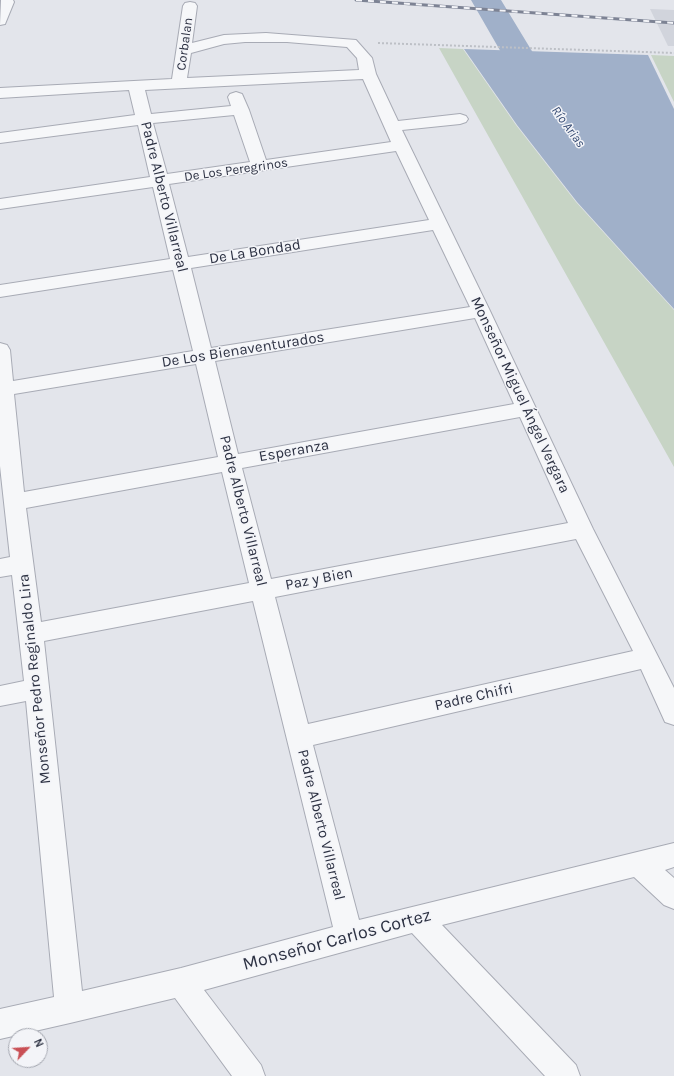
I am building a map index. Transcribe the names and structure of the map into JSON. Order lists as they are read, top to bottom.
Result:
{
  "streets": {
    "street": [
      "Corbalan",
      "De Los Peregrinos",
      "Padre Alberto Villarreal",
      "De La Bondad",
      "De Los Bienaventurados",
      "Monseñor Miguel Ángel Vergara",
      "Esperanza",
      "Paz y Bien",
      "Monseñor Pedro Reginaldo Lira",
      "Padre Chifri",
      "Monseñor Carlos Cortez"
    ]
  },
  "crossings": [
    ["De Los Peregrinos", "Padre Alberto Villarreal"],
    ["De Los Peregrinos", "Monseñor Miguel Ángel Vergara"],
    ["Padre Alberto Villarreal", "De La Bondad"],
    ["Padre Alberto Villarreal", "De Los Bienaventurados"],
    ["Padre Alberto Villarreal", "Esperanza"],
    ["Padre Alberto Villarreal", "Paz y Bien"],
    ["Padre Alberto Villarreal", "Padre Chifri"],
    ["Padre Alberto Villarreal", "Monseñor Carlos Cortez"],
    ["De La Bondad", "Monseñor Miguel Ángel Vergara"],
    ["De Los Bienaventurados", "Monseñor Miguel Ángel Vergara"],
    ["De Los Bienaventurados", "Monseñor Pedro Reginaldo Lira"],
    ["Monseñor Miguel Ángel Vergara", "Esperanza"],
    ["Monseñor Miguel Ángel Vergara", "Paz y Bien"],
    ["Monseñor Miguel Ángel Vergara", "Padre Chifri"],
    ["Esperanza", "Monseñor Pedro Reginaldo Lira"],
    ["Paz y Bien", "Monseñor Pedro Reginaldo Lira"],
    ["Monseñor Pedro Reginaldo Lira", "Monseñor Carlos Cortez"]
  ],
  "water": ["Río Arias"],
  "north": "top right"
}
